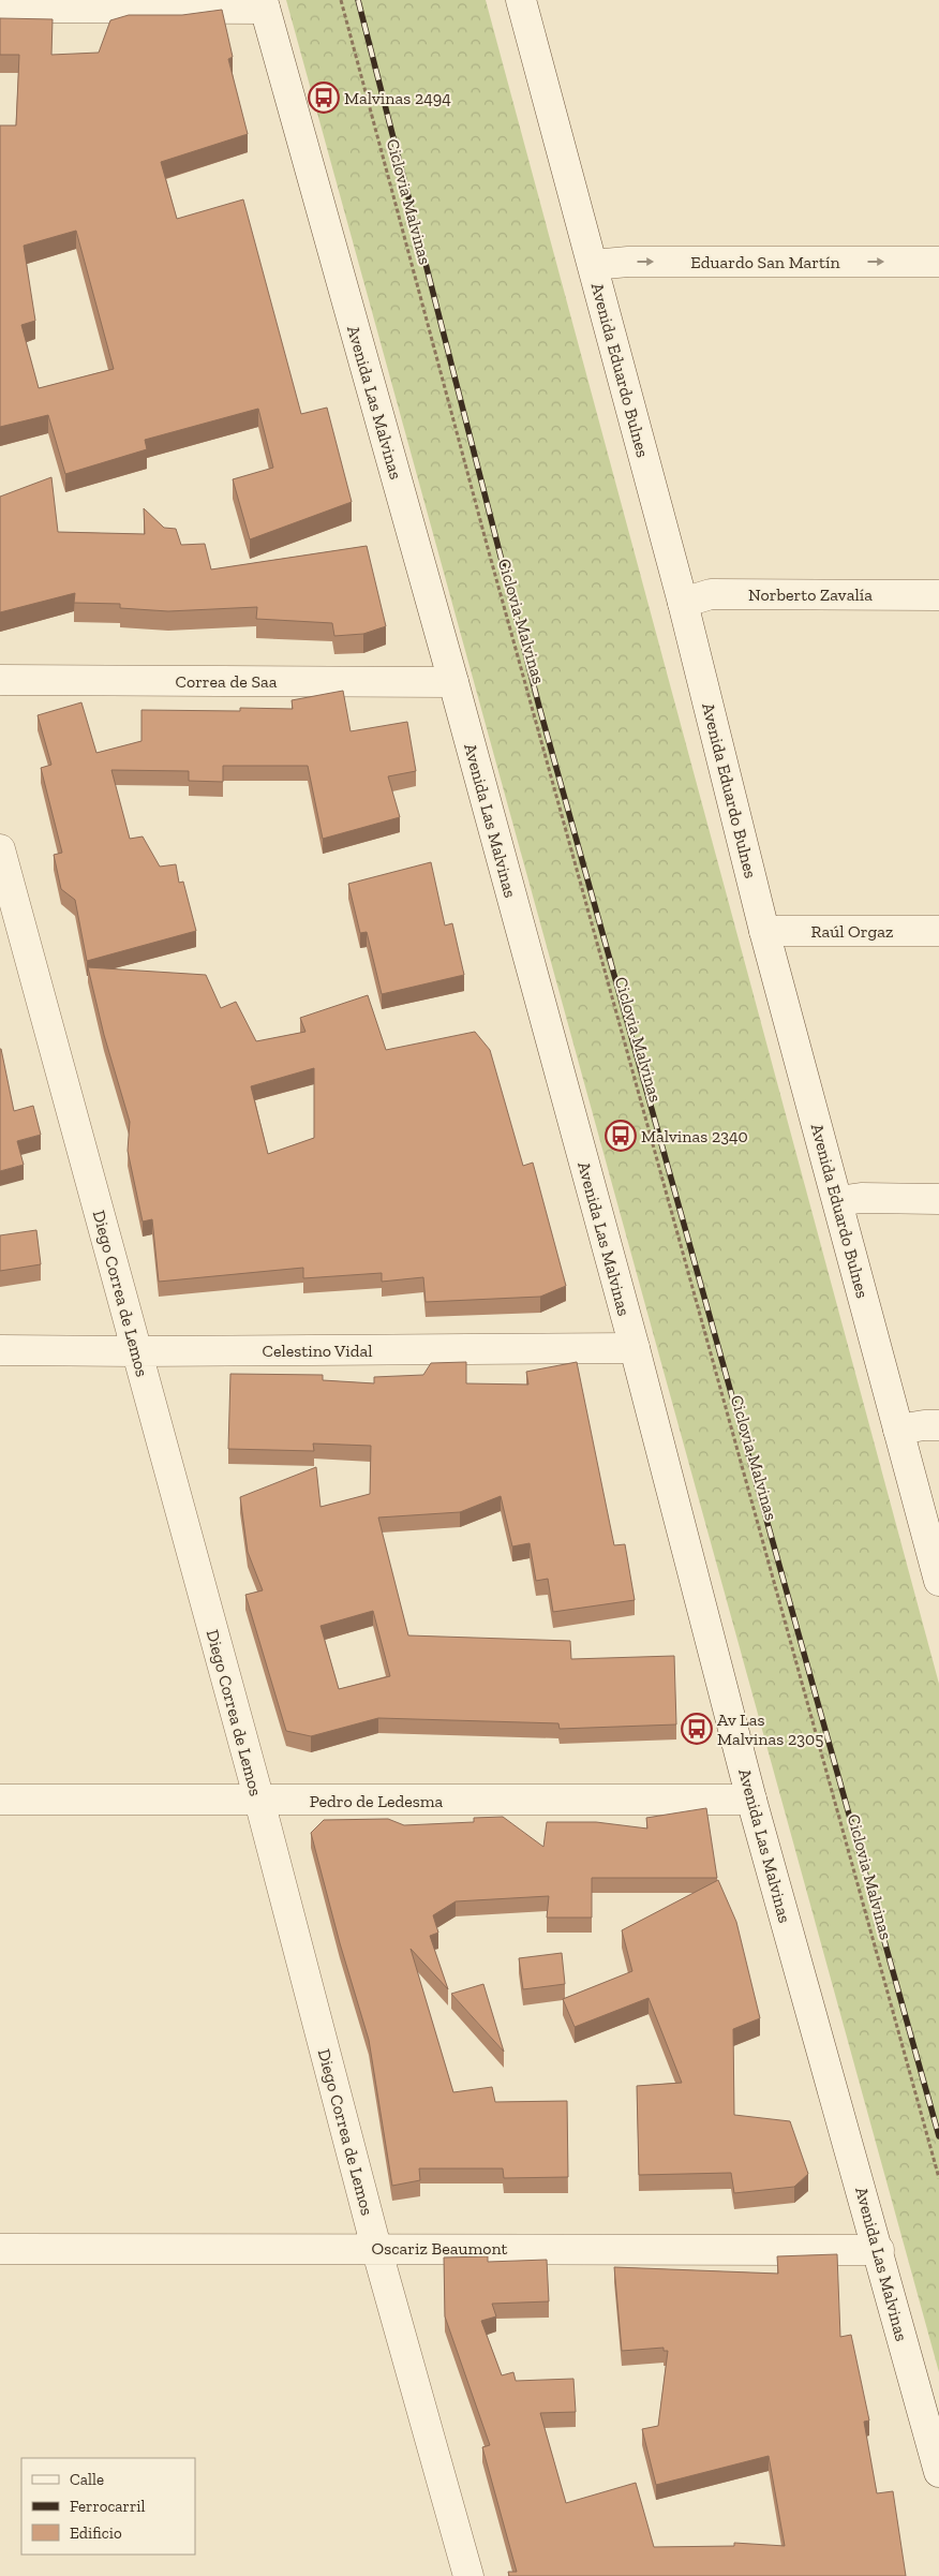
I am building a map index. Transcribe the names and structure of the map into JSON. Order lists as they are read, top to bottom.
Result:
{
  "streets": {
    "street": [
      "Eduardo San Martín",
      "Avenida Eduardo Bulnes",
      "Avenida Las Malvinas",
      "Norberto Zavalía",
      "Correa de Saa",
      "Raúl Orgaz",
      "Diego Correa de Lemos",
      "Celestino Vidal",
      "Pedro de Ledesma",
      "Oscariz Beaumont"
    ],
    "path": ["Ciclovia Malvinas"]
  },
  "crossings": [
    ["Eduardo San Martín", "Avenida Eduardo Bulnes"],
    ["Avenida Eduardo Bulnes", "Norberto Zavalía"],
    ["Avenida Eduardo Bulnes", "Raúl Orgaz"],
    ["Avenida Las Malvinas", "Correa de Saa"],
    ["Avenida Las Malvinas", "Celestino Vidal"],
    ["Avenida Las Malvinas", "Pedro de Ledesma"],
    ["Avenida Las Malvinas", "Oscariz Beaumont"],
    ["Diego Correa de Lemos", "Celestino Vidal"],
    ["Diego Correa de Lemos", "Pedro de Ledesma"],
    ["Diego Correa de Lemos", "Oscariz Beaumont"]
  ],
  "one_way": ["Eduardo San Martín"],
  "places": {
    "bus stop": ["Malvinas 2494", "Malvinas 2340", "Av Las Malvinas 2305"]
  },
  "legend": ["Calle", "Ferrocarril", "Edificio"]
}
